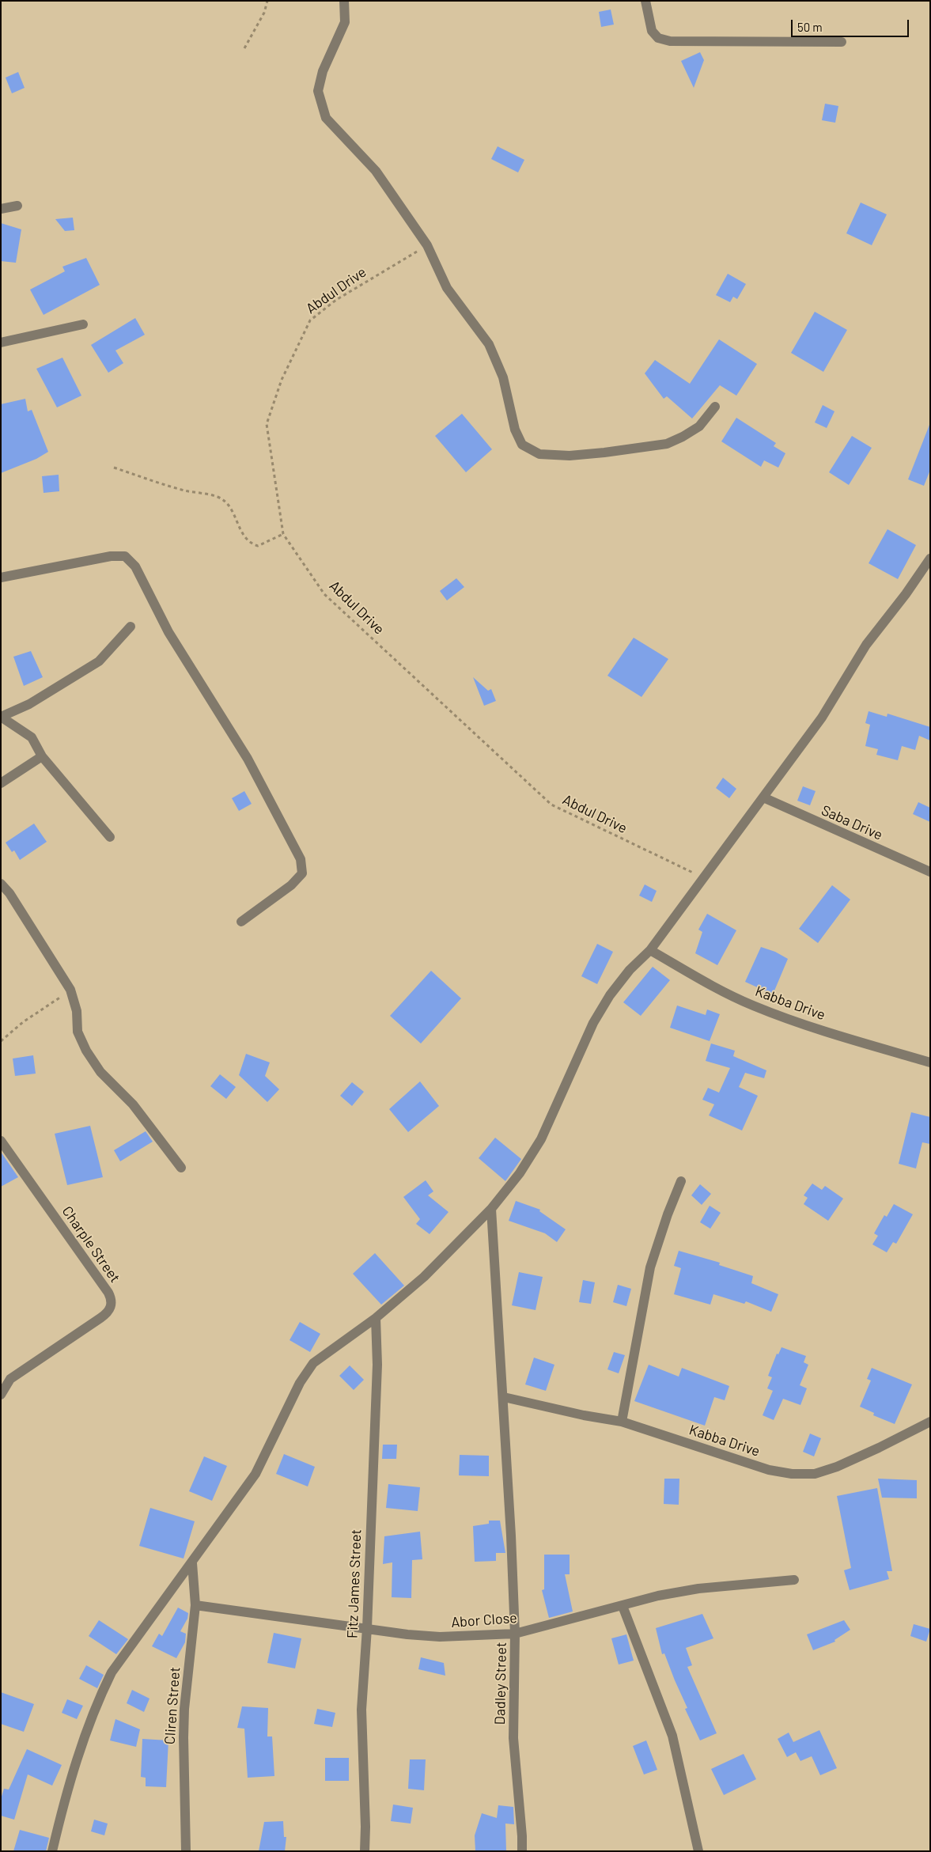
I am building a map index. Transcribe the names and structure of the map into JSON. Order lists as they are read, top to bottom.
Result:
{
  "streets": {
    "street": [
      "Saba Drive",
      "Kabba Drive",
      "Charple Street",
      "Fitz James Street",
      "Abor Close",
      "Dadley Street",
      "Cliren Street"
    ],
    "path": ["Abdul Drive"]
  },
  "crossings": [
    ["Kabba Drive", "Dadley Street"],
    ["Fitz James Street", "Abor Close"],
    ["Abor Close", "Dadley Street"],
    ["Abor Close", "Cliren Street"]
  ],
  "scale_bar": "50 m"
}
